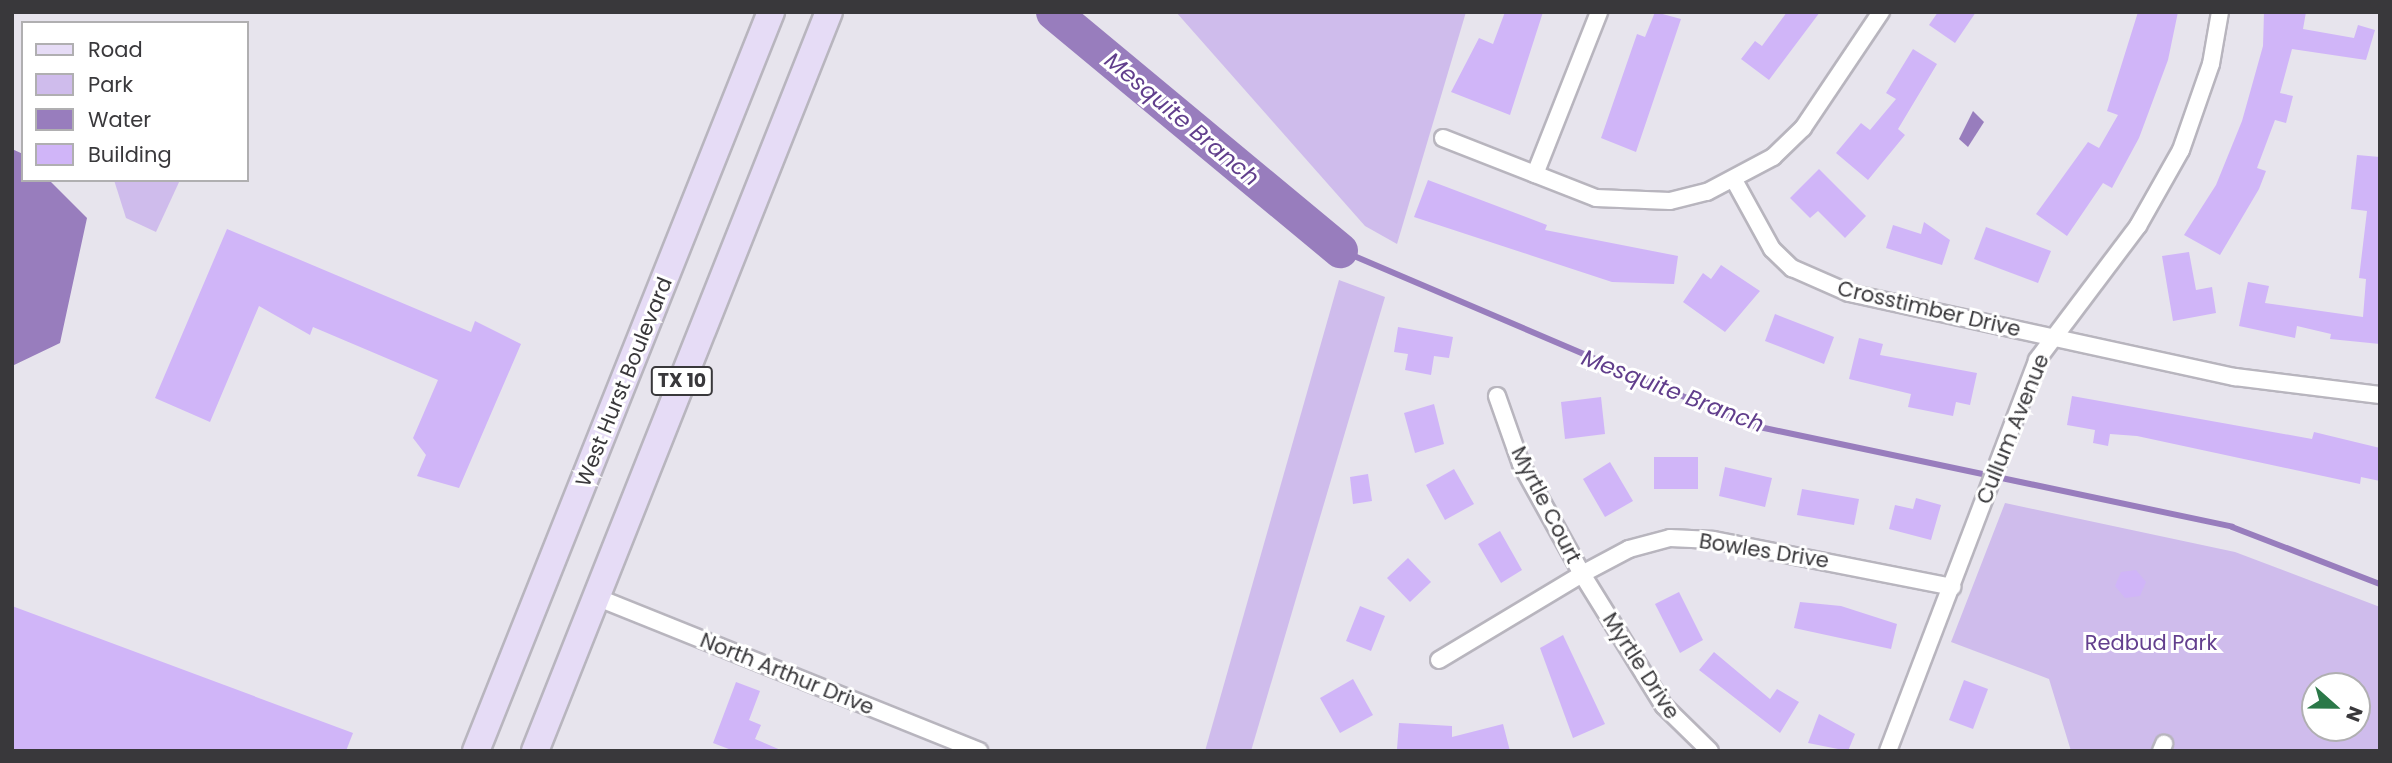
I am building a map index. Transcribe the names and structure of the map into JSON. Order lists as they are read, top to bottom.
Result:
{
  "streets": {
    "main road": ["TX 10", "West Hurst Boulevard"],
    "street": [
      "Crosstimber Drive",
      "Cullum Avenue",
      "Myrtle Court",
      "Bowles Drive",
      "Myrtle Drive",
      "North Arthur Drive"
    ]
  },
  "crossings": [
    ["Crosstimber Drive", "Cullum Avenue"],
    ["TX 10", "North Arthur Drive"],
    ["Cullum Avenue", "Bowles Drive"],
    ["Myrtle Court", "Bowles Drive"],
    ["Myrtle Court", "Myrtle Drive"],
    ["Bowles Drive", "Myrtle Drive"]
  ],
  "water": ["Mesquite Branch"],
  "parks": ["Redbud Park"],
  "legend": [
    "Road",
    "Park",
    "Water",
    "Building"
  ],
  "north": "right"
}
